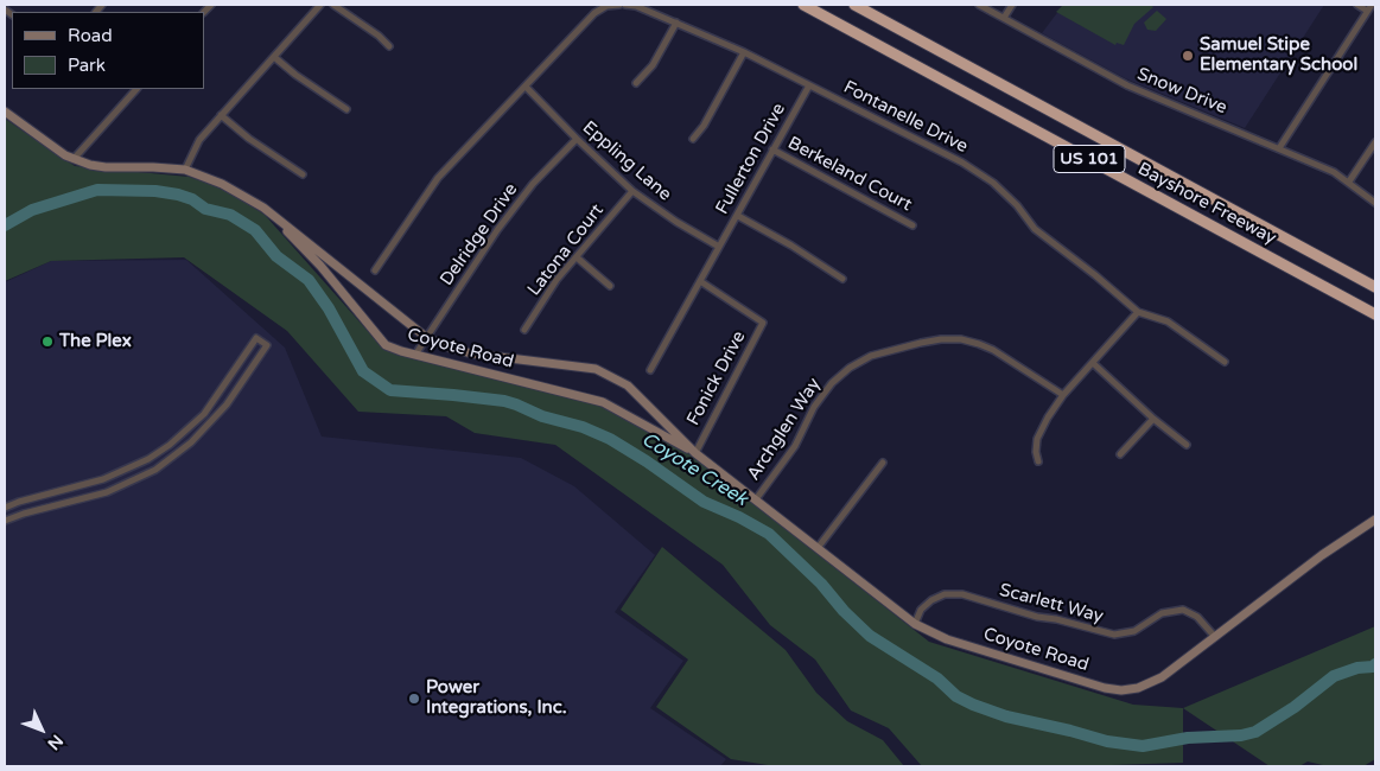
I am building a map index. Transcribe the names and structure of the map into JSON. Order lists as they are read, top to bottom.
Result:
{
  "streets": {
    "highway": ["US 101", "Bayshore Freeway"],
    "street": [
      "Snow Drive",
      "Fontanelle Drive",
      "Fullerton Drive",
      "Eppling Lane",
      "Berkeland Court",
      "Delridge Drive",
      "Latona Court",
      "Coyote Road",
      "Fonick Drive",
      "Archglen Way",
      "Scarlett Way"
    ]
  },
  "crossings": [
    ["Fontanelle Drive", "Fullerton Drive"],
    ["Fullerton Drive", "Eppling Lane"],
    ["Fullerton Drive", "Berkeland Court"],
    ["Fullerton Drive", "Fonick Drive"],
    ["Eppling Lane", "Delridge Drive"],
    ["Eppling Lane", "Latona Court"],
    ["Delridge Drive", "Coyote Road"],
    ["Coyote Road", "Fonick Drive"],
    ["Coyote Road", "Archglen Way"],
    ["Coyote Road", "Scarlett Way"]
  ],
  "water": ["Coyote Creek"],
  "places": ["Samuel Stipe Elementary School", "The Plex", "Power Integrations, Inc."],
  "legend": ["Road", "Park"],
  "north": "bottom right"
}
